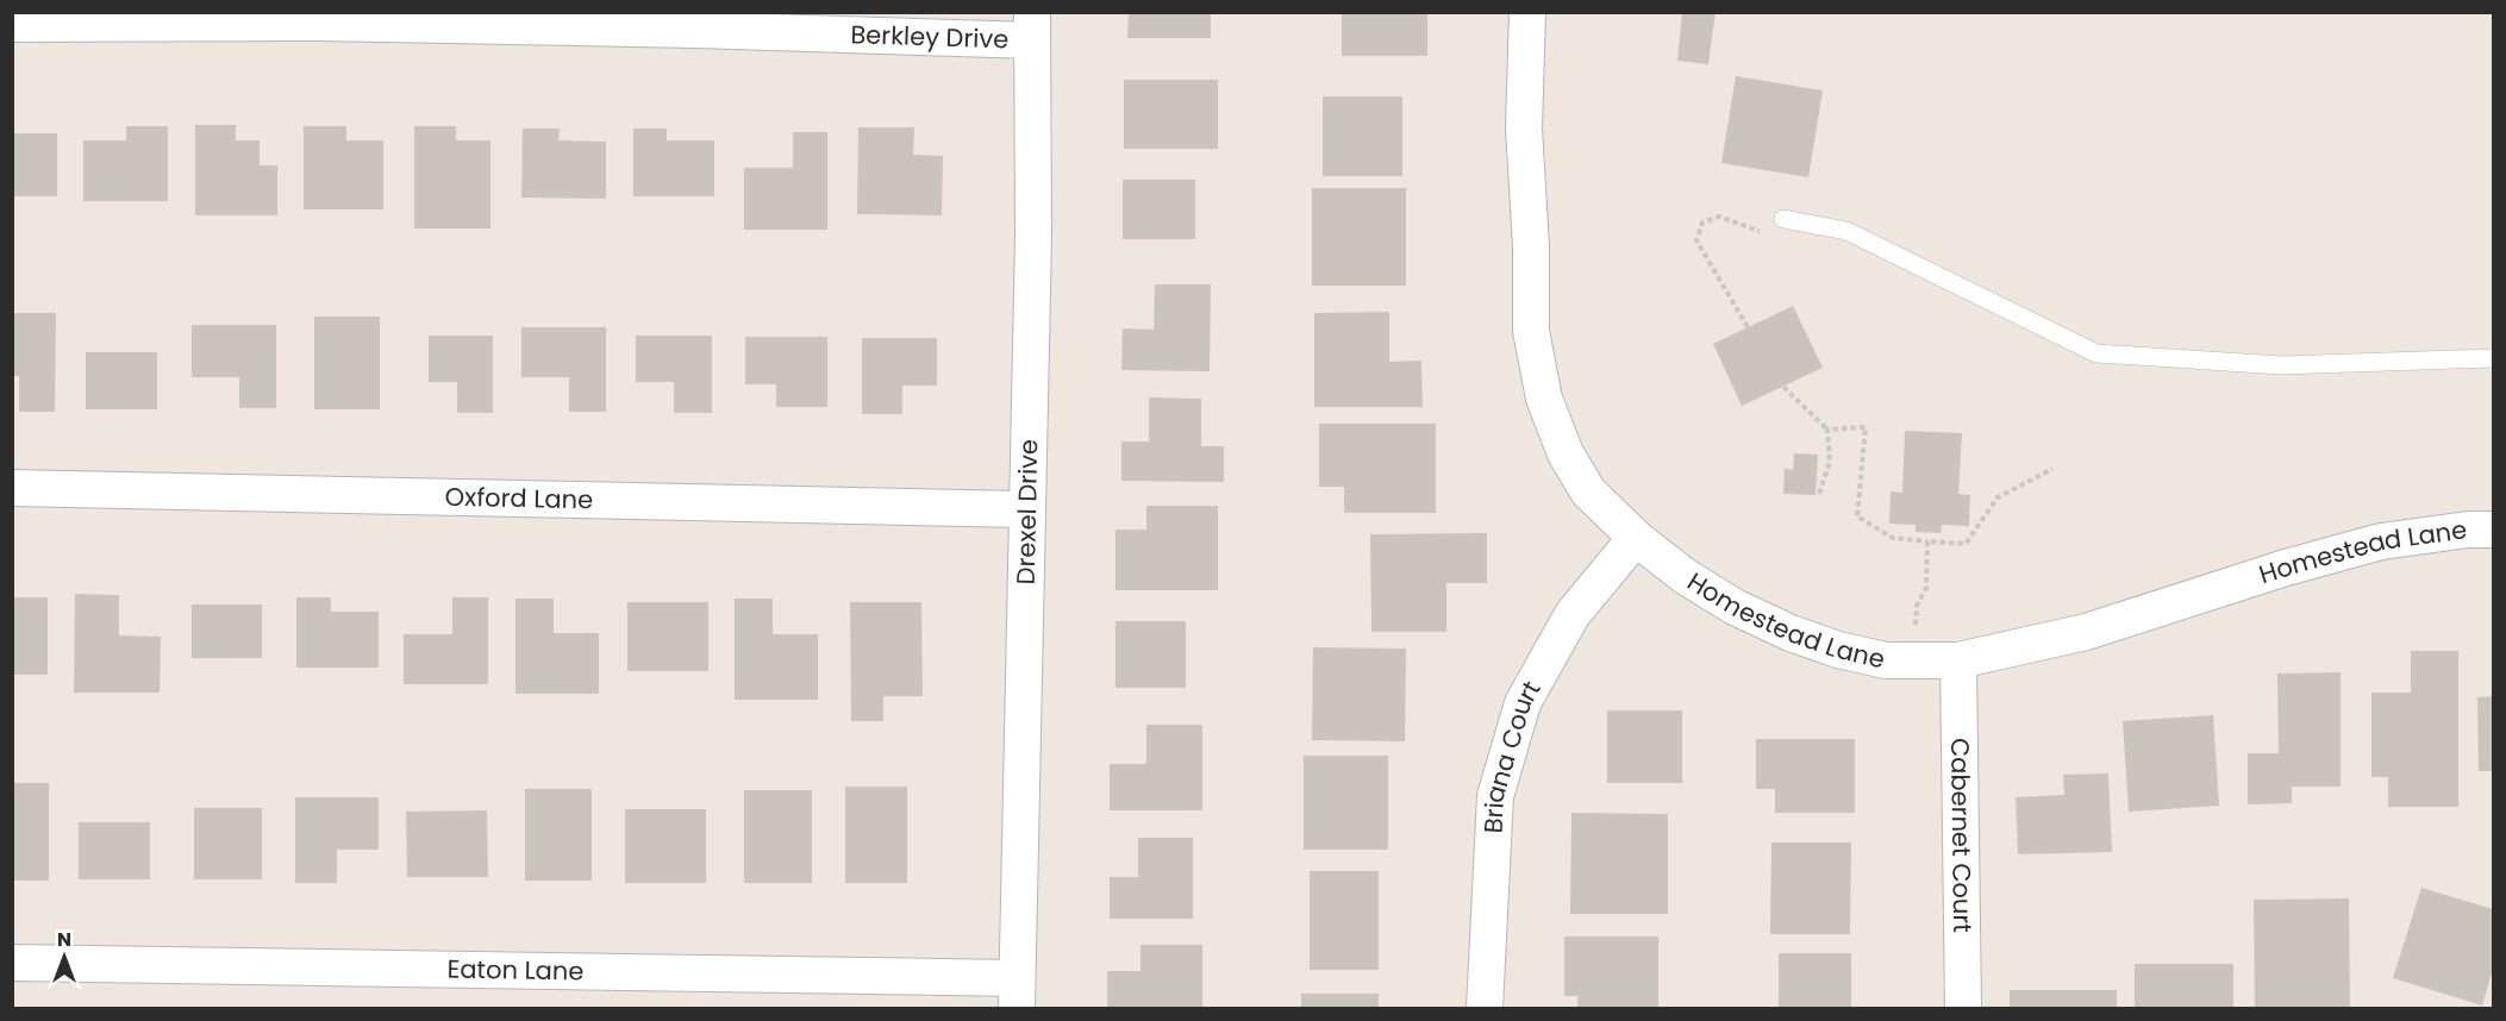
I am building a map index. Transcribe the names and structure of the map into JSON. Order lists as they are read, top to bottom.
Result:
{
  "streets": {
    "street": [
      "Berkley Drive",
      "Oxford Lane",
      "Drexel Drive",
      "Homestead Lane",
      "Briana Court",
      "Cabernet Court",
      "Eaton Lane"
    ]
  },
  "crossings": [
    ["Berkley Drive", "Drexel Drive"],
    ["Oxford Lane", "Drexel Drive"],
    ["Drexel Drive", "Eaton Lane"],
    ["Homestead Lane", "Briana Court"],
    ["Homestead Lane", "Cabernet Court"]
  ],
  "north": "top"
}
